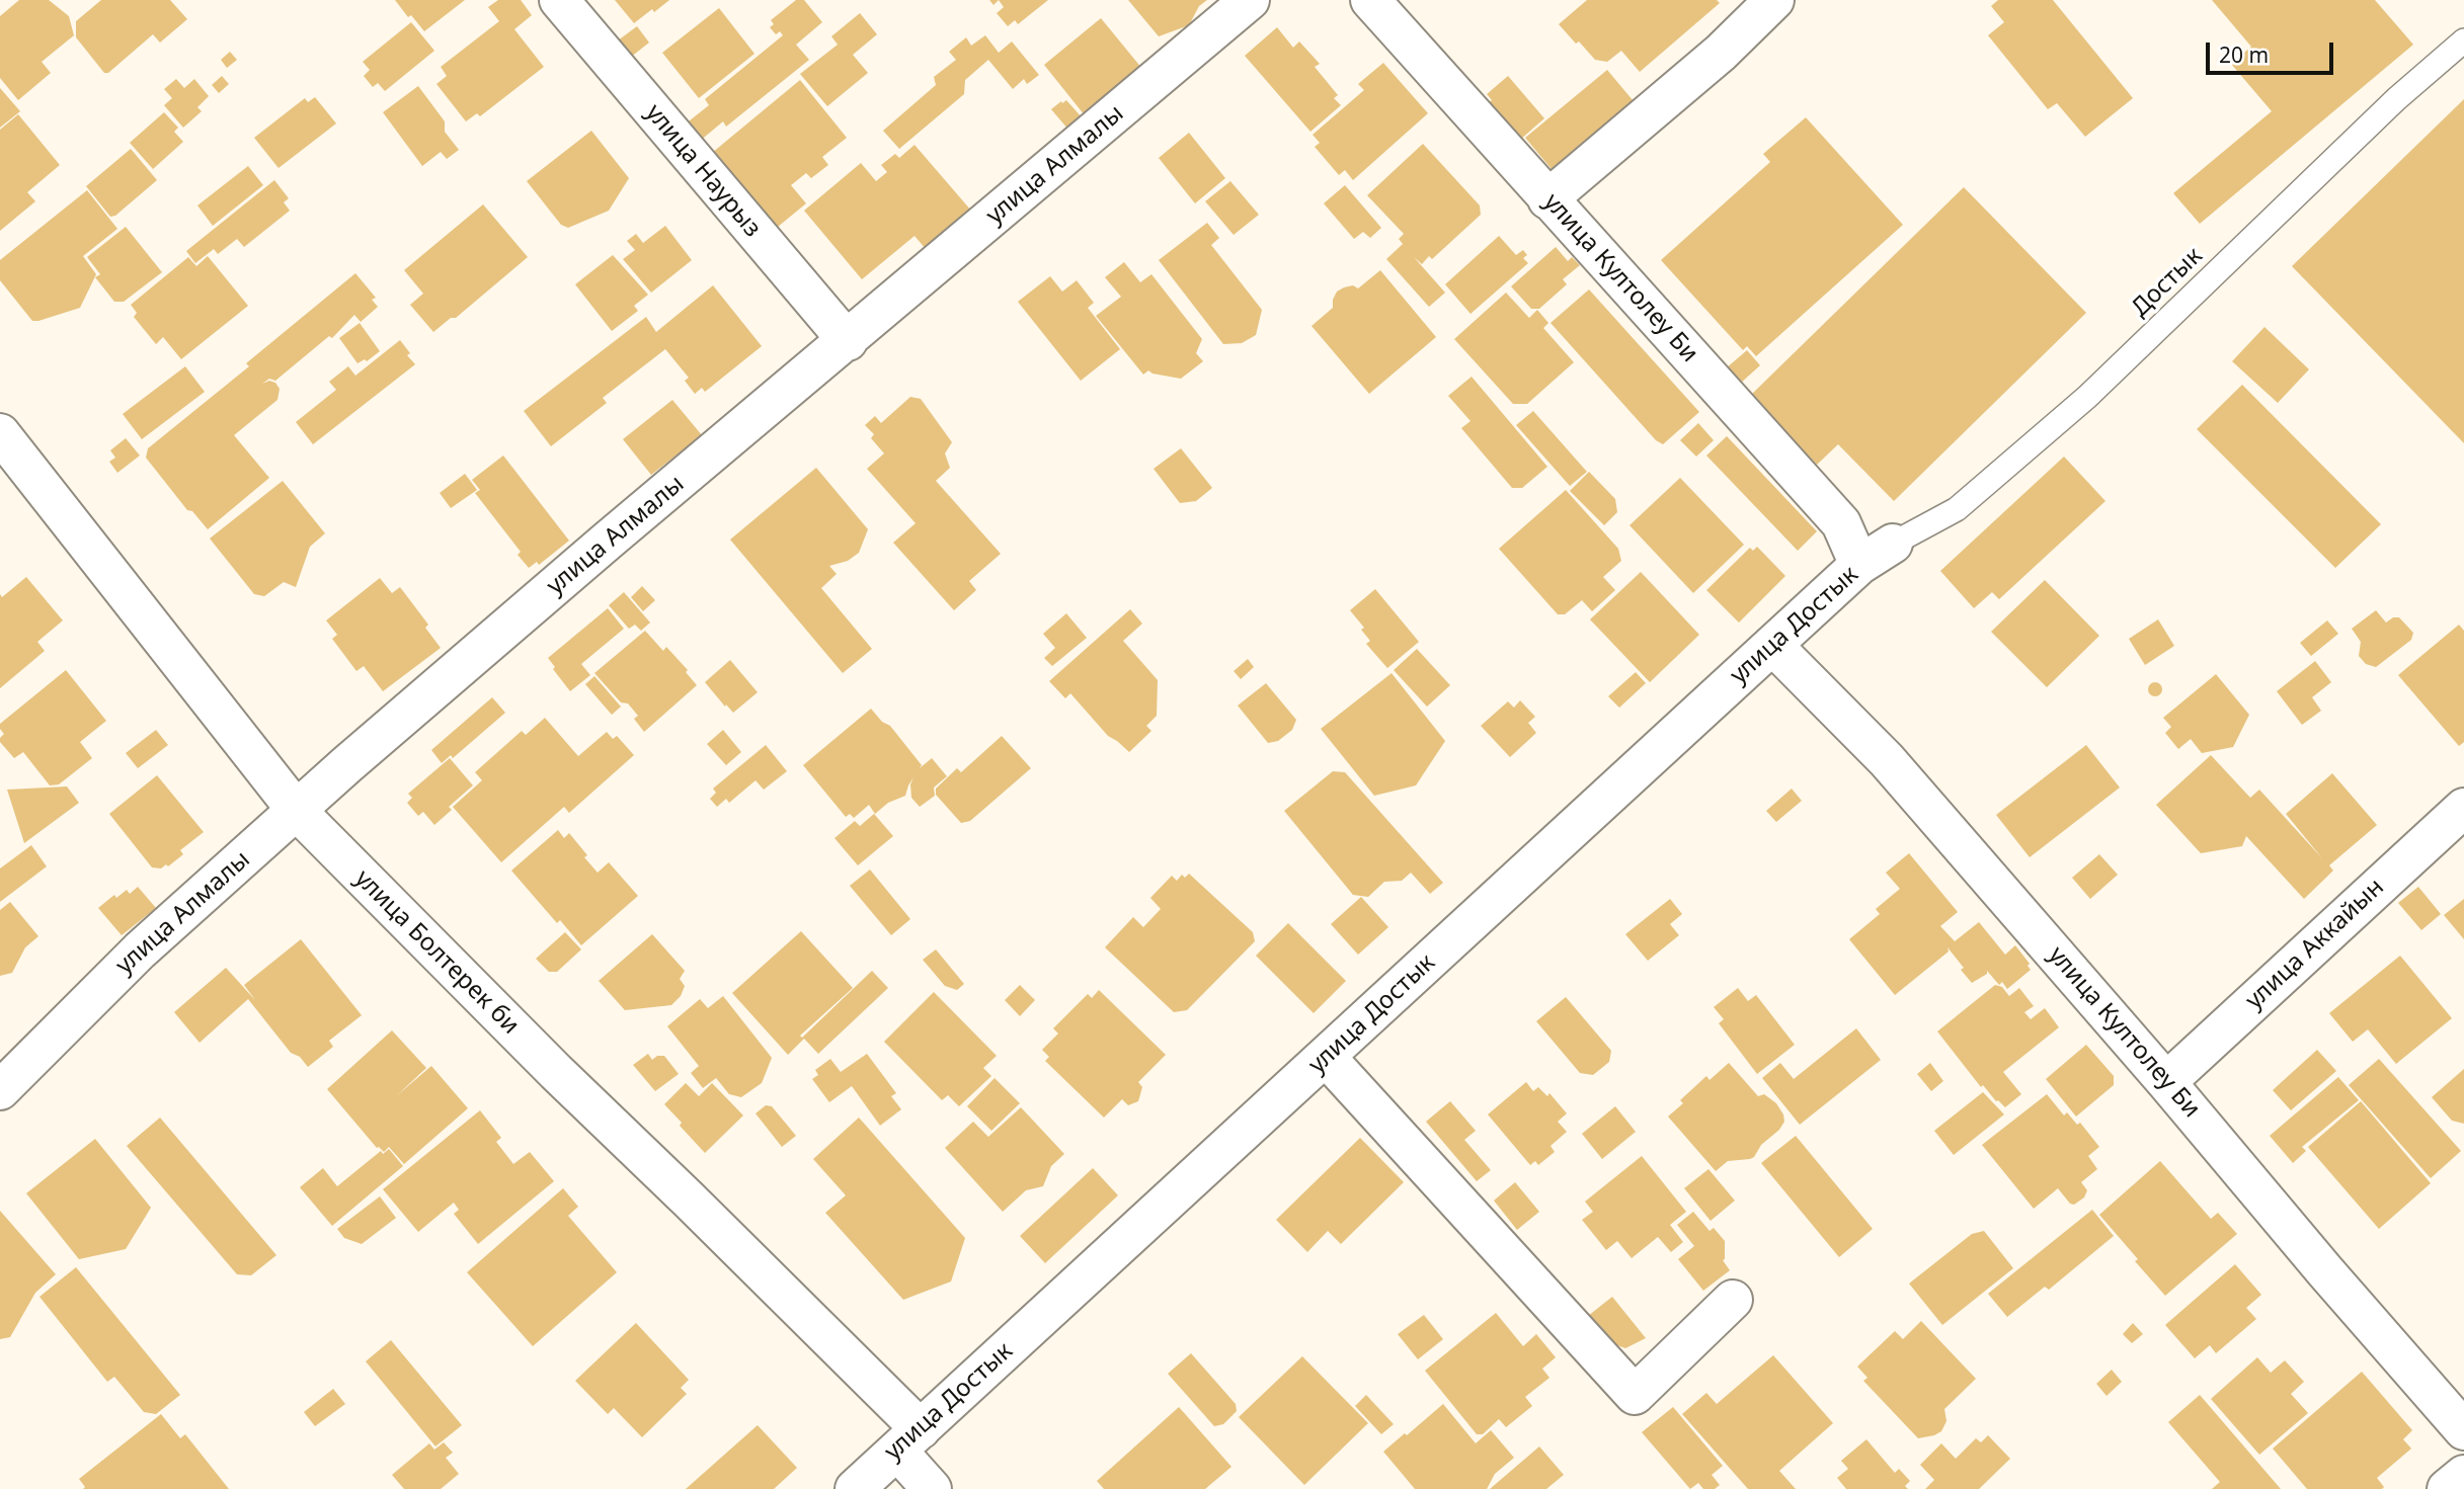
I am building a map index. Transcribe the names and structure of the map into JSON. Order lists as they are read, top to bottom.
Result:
{
  "streets": {
    "street": [
      "улица Алмалы",
      "улица Наурыз",
      "улица Култолеу Би",
      "улица Достык",
      "улица Аккайын",
      "улица Болтерек би"
    ],
    "lane": ["Достык"]
  },
  "crossings": [
    ["улица Алмалы", "улица Наурыз"],
    ["улица Алмалы", "улица Болтерек би"],
    ["улица Култолеу Би", "улица Достык"],
    ["улица Култолеу Би", "улица Аккайын"],
    ["Достык", "улица Достык"],
    ["улица Достык", "улица Болтерек би"]
  ],
  "scale_bar": "20 m"
}
